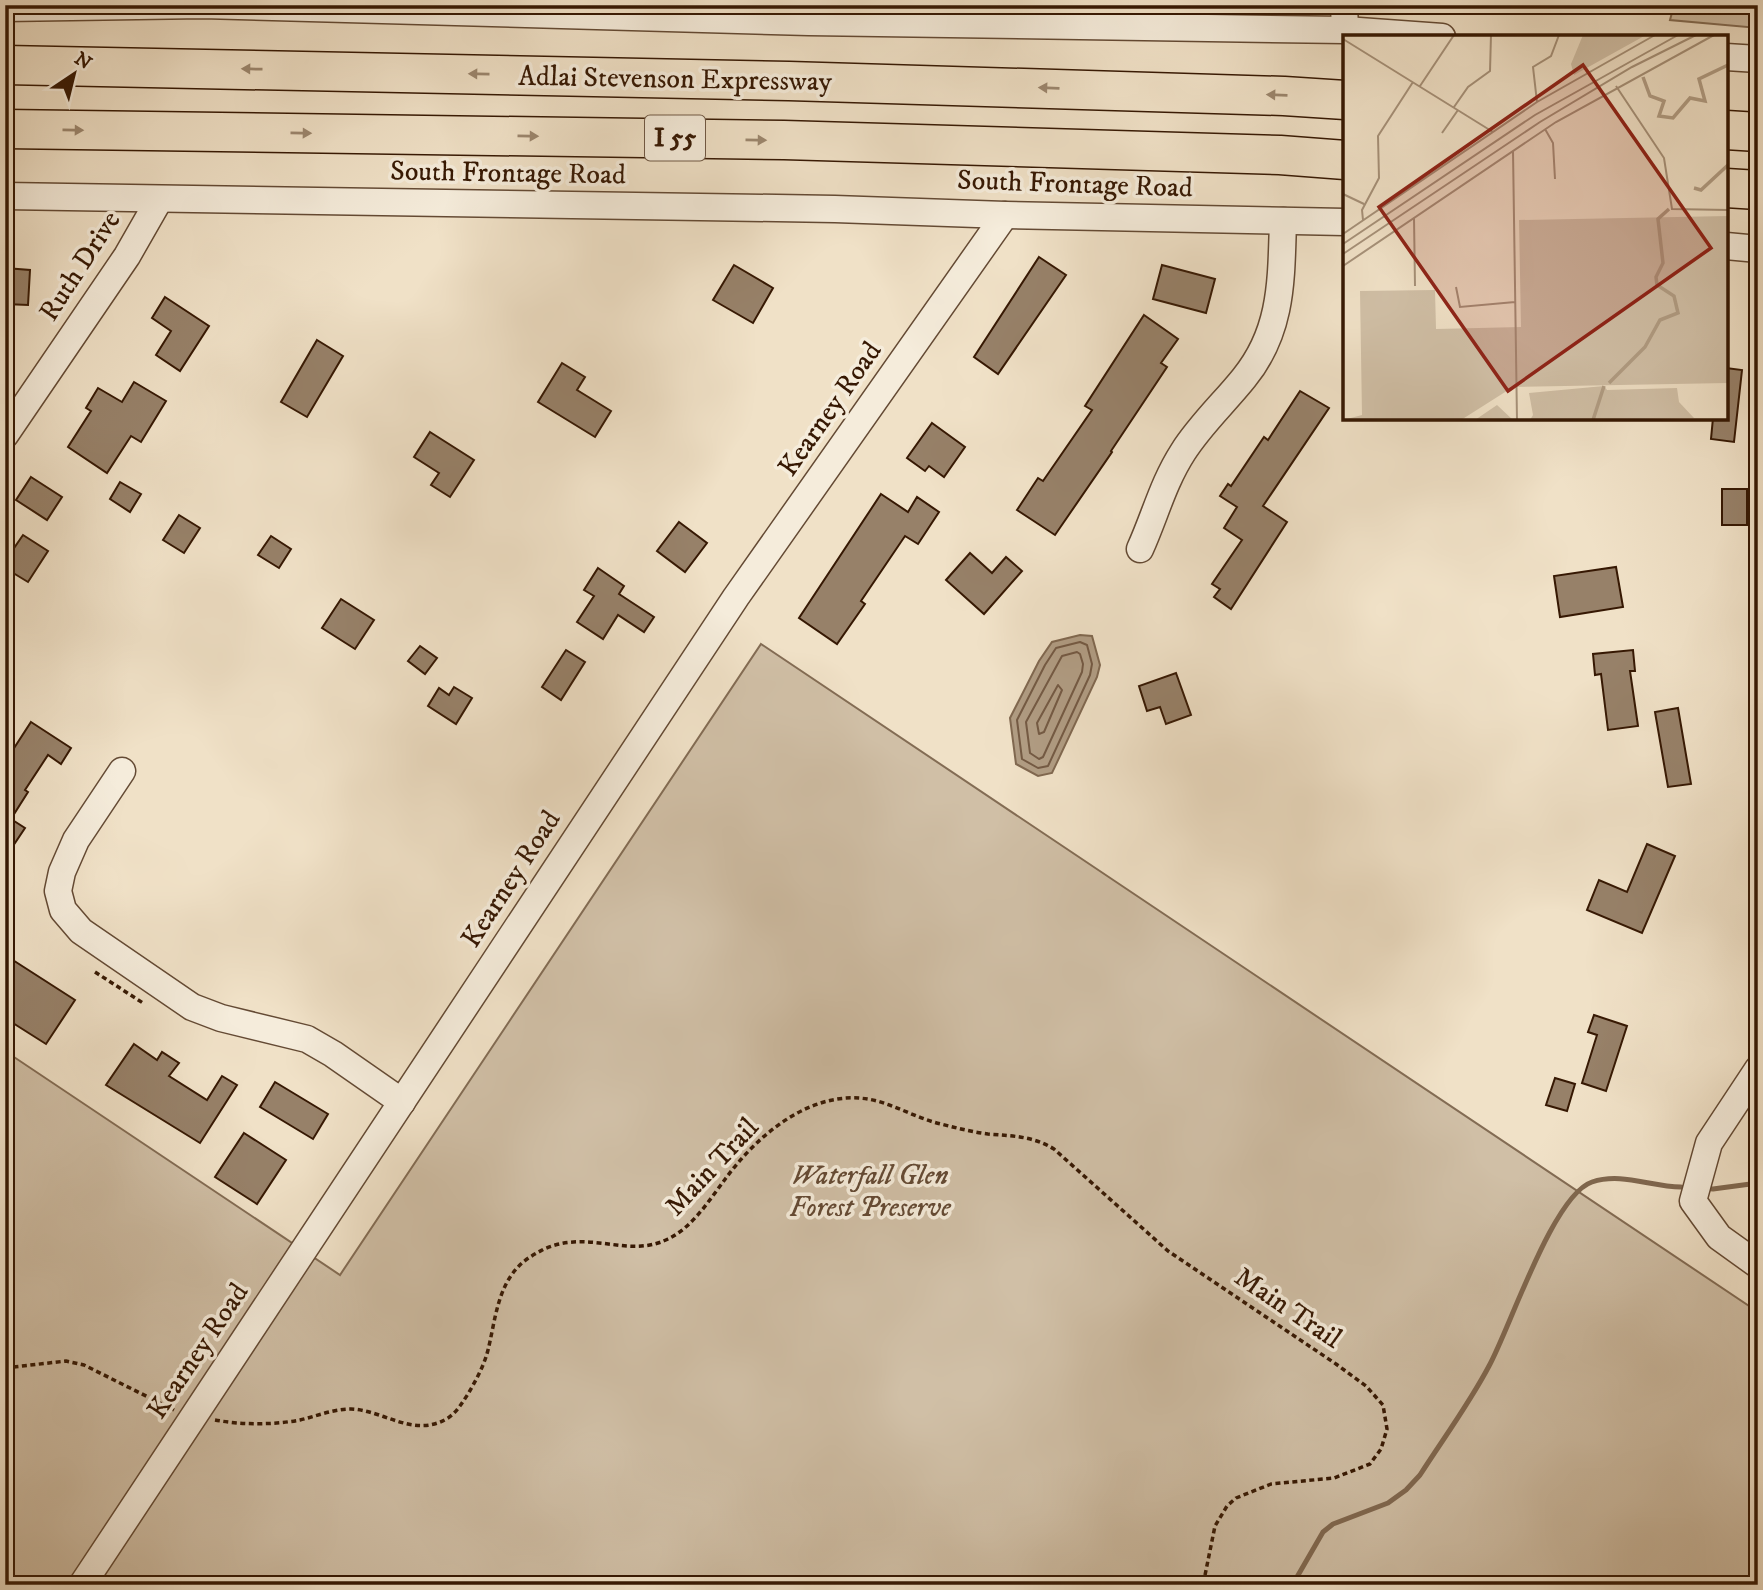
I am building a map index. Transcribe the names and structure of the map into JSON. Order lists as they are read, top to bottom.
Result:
{
  "streets": {
    "highway": ["Adlai Stevenson Expressway", "I 55"],
    "street": ["South Frontage Road", "Ruth Drive", "Kearney Road"],
    "path": ["Main Trail"]
  },
  "crossings": [
    ["South Frontage Road", "Ruth Drive"],
    ["South Frontage Road", "Kearney Road"],
    ["Kearney Road", "Main Trail"]
  ],
  "parks": ["Waterfall Glen Forest Preserve"],
  "north": "top right"
}
